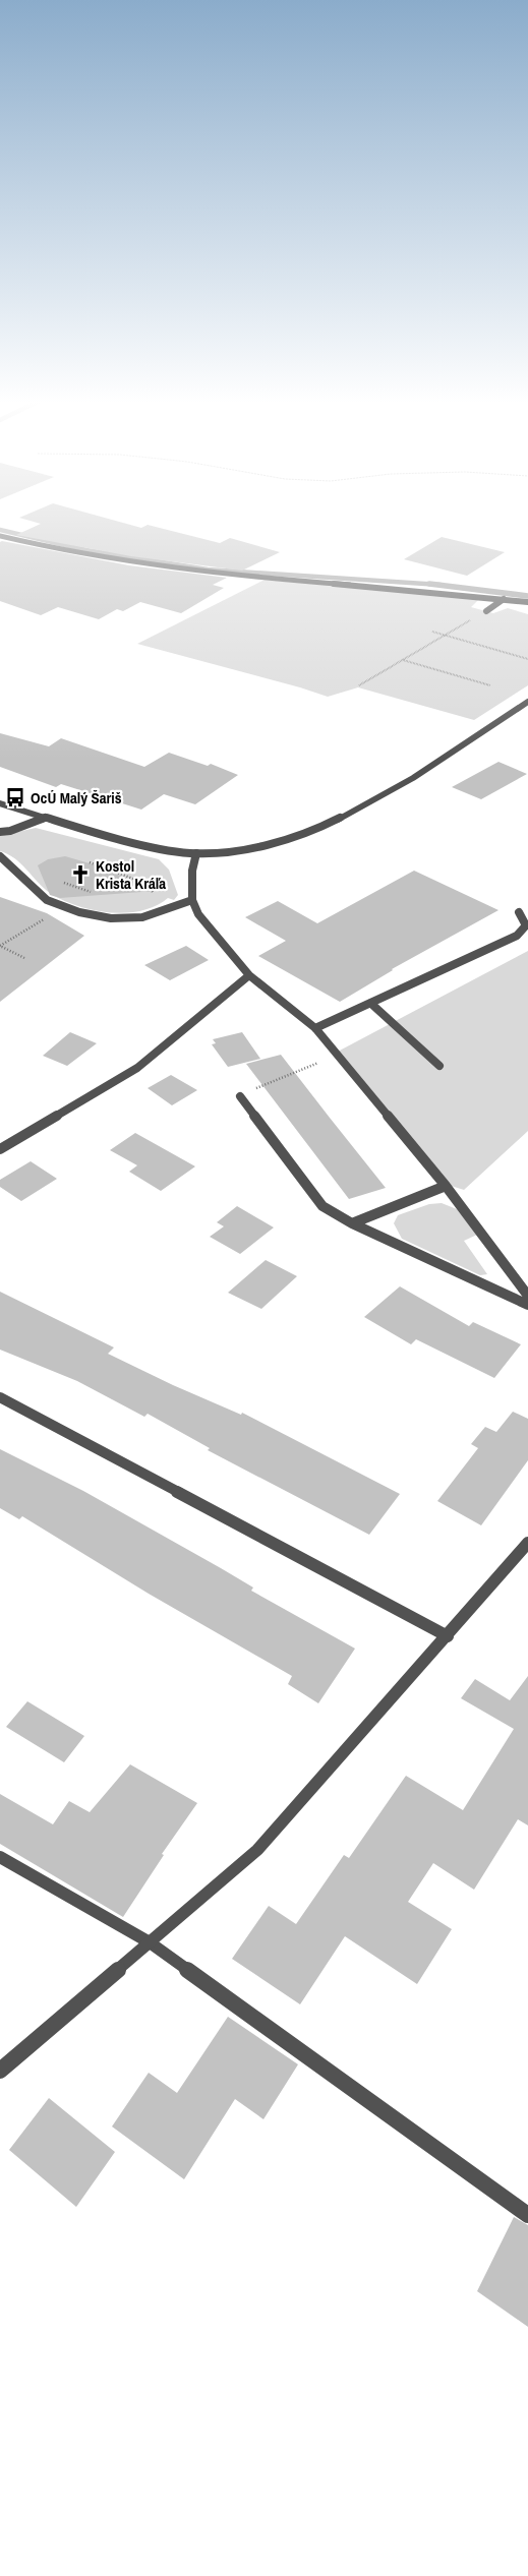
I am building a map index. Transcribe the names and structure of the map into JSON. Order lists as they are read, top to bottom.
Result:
{
  "places": {
    "bus stop": ["OcÚ Malý Šariš"],
    "church": ["Kostol Krista Kráľa"]
  }
}
